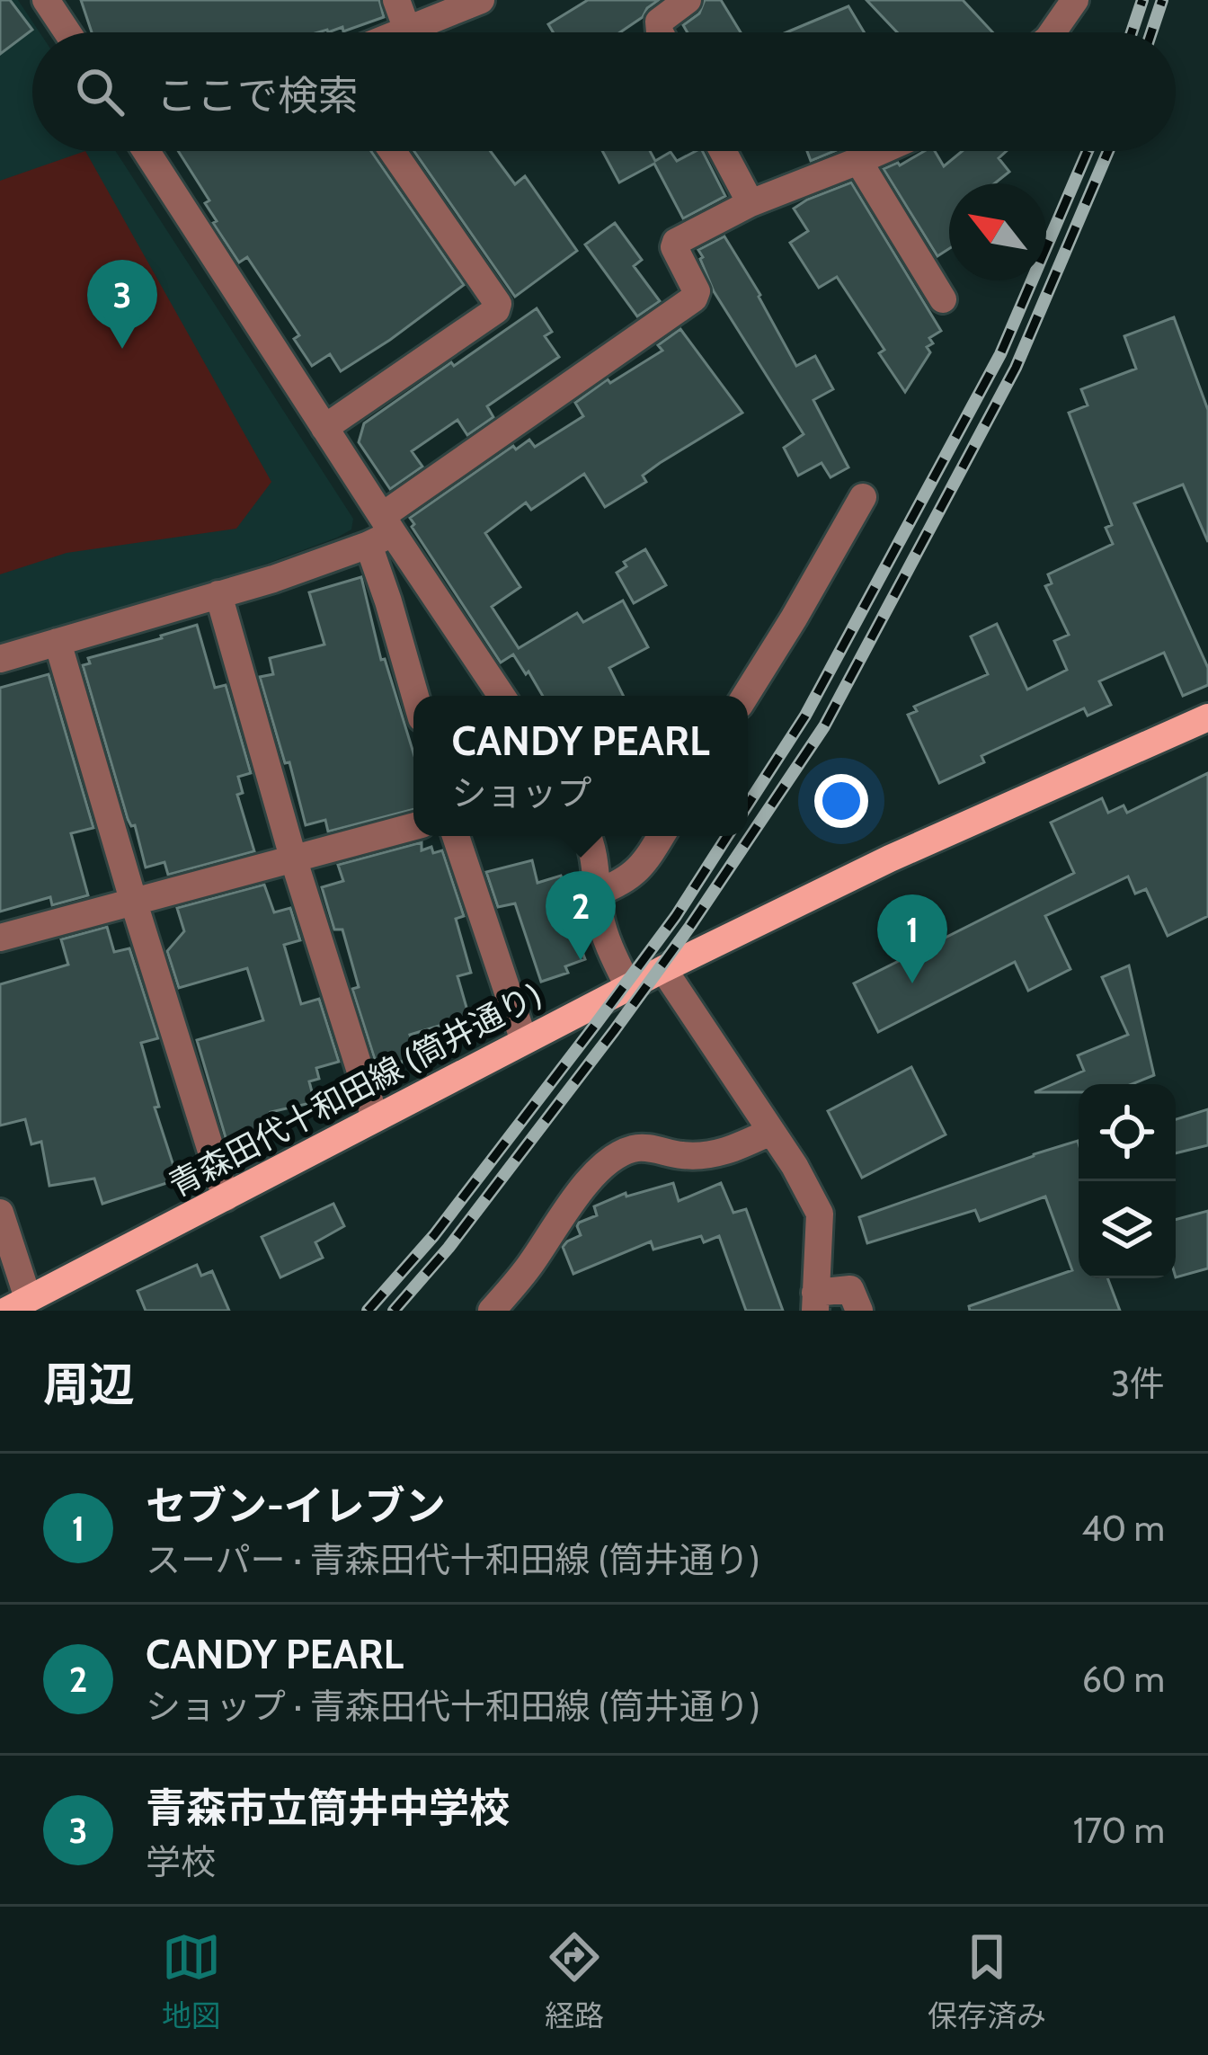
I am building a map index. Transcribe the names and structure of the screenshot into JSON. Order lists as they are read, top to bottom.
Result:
{
  "streets": {
    "main road": ["青森田代十和田線 (筒井通り)"]
  },
  "north": "top left",
  "page": {
    "search": "ここで検索",
    "pins": ["3", "2", "1"],
    "popup": ["CANDY PEARL", "ショップ"],
    "heading": ["周辺", "3件"],
    "list": [
      {
        "mark": "1",
        "name": "セブン-イレブン",
        "note": "スーパー · 青森田代十和田線 (筒井通り)",
        "value": "40 m"
      },
      {
        "mark": "2",
        "name": "CANDY PEARL",
        "note": "ショップ · 青森田代十和田線 (筒井通り)",
        "value": "60 m"
      },
      {
        "mark": "3",
        "name": "青森市立筒井中学校",
        "note": "学校",
        "value": "170 m"
      }
    ],
    "nav": ["地図", "経路", "保存済み"]
  }
}
